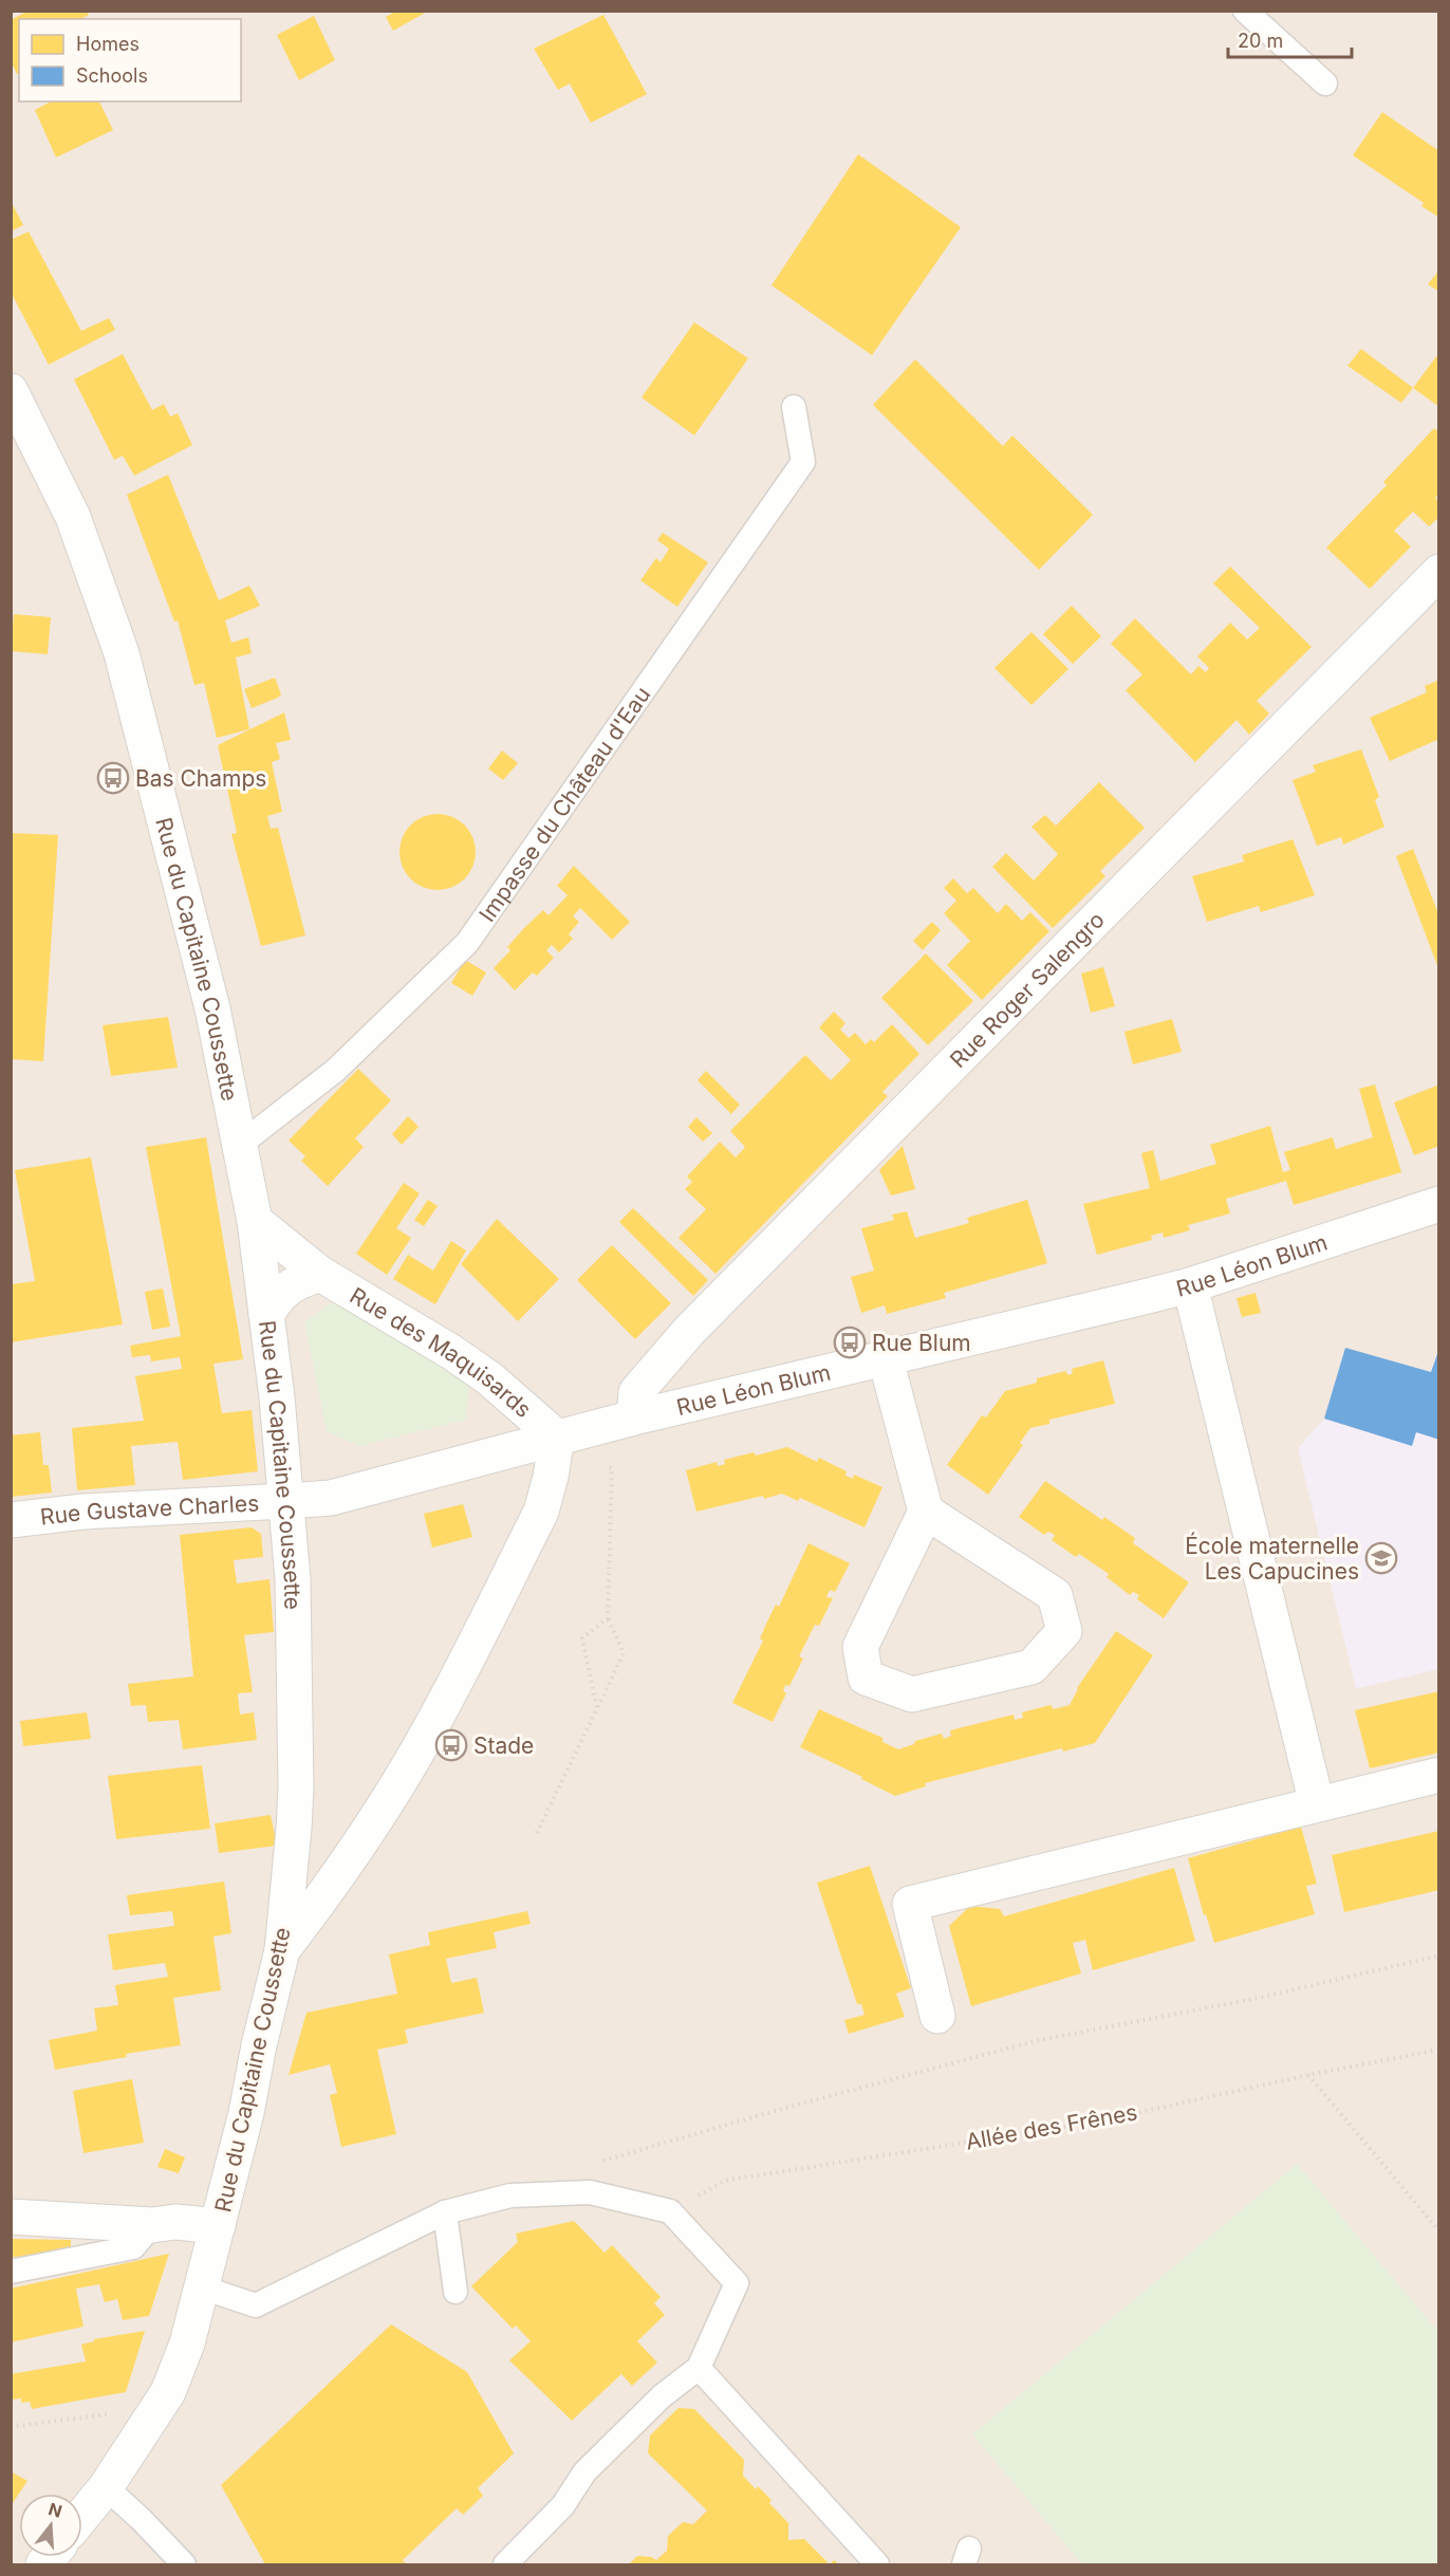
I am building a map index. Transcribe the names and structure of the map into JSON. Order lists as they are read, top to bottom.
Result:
{
  "streets": {
    "street": [
      "Rue du Capitaine Coussette",
      "Rue Roger Salengro",
      "Rue Léon Blum",
      "Rue des Maquisards",
      "Rue Gustave Charles"
    ],
    "lane": ["Impasse du Château d'Eau"],
    "path": ["Allée des Frênes"]
  },
  "crossings": [
    ["Impasse du Château d'Eau", "Rue du Capitaine Coussette"],
    ["Rue du Capitaine Coussette", "Rue Léon Blum"],
    ["Rue du Capitaine Coussette", "Rue des Maquisards"],
    ["Rue du Capitaine Coussette", "Rue Gustave Charles"],
    ["Rue Roger Salengro", "Rue Léon Blum"],
    ["Rue Léon Blum", "Rue des Maquisards"],
    ["Rue Léon Blum", "Rue Gustave Charles"]
  ],
  "places": {
    "bus stop": ["Bas Champs", "Rue Blum", "Stade"],
    "school or university": ["École maternelle Les Capucines"]
  },
  "legend": ["Homes", "Schools"],
  "scale_bar": "20 m",
  "north": "top"
}
